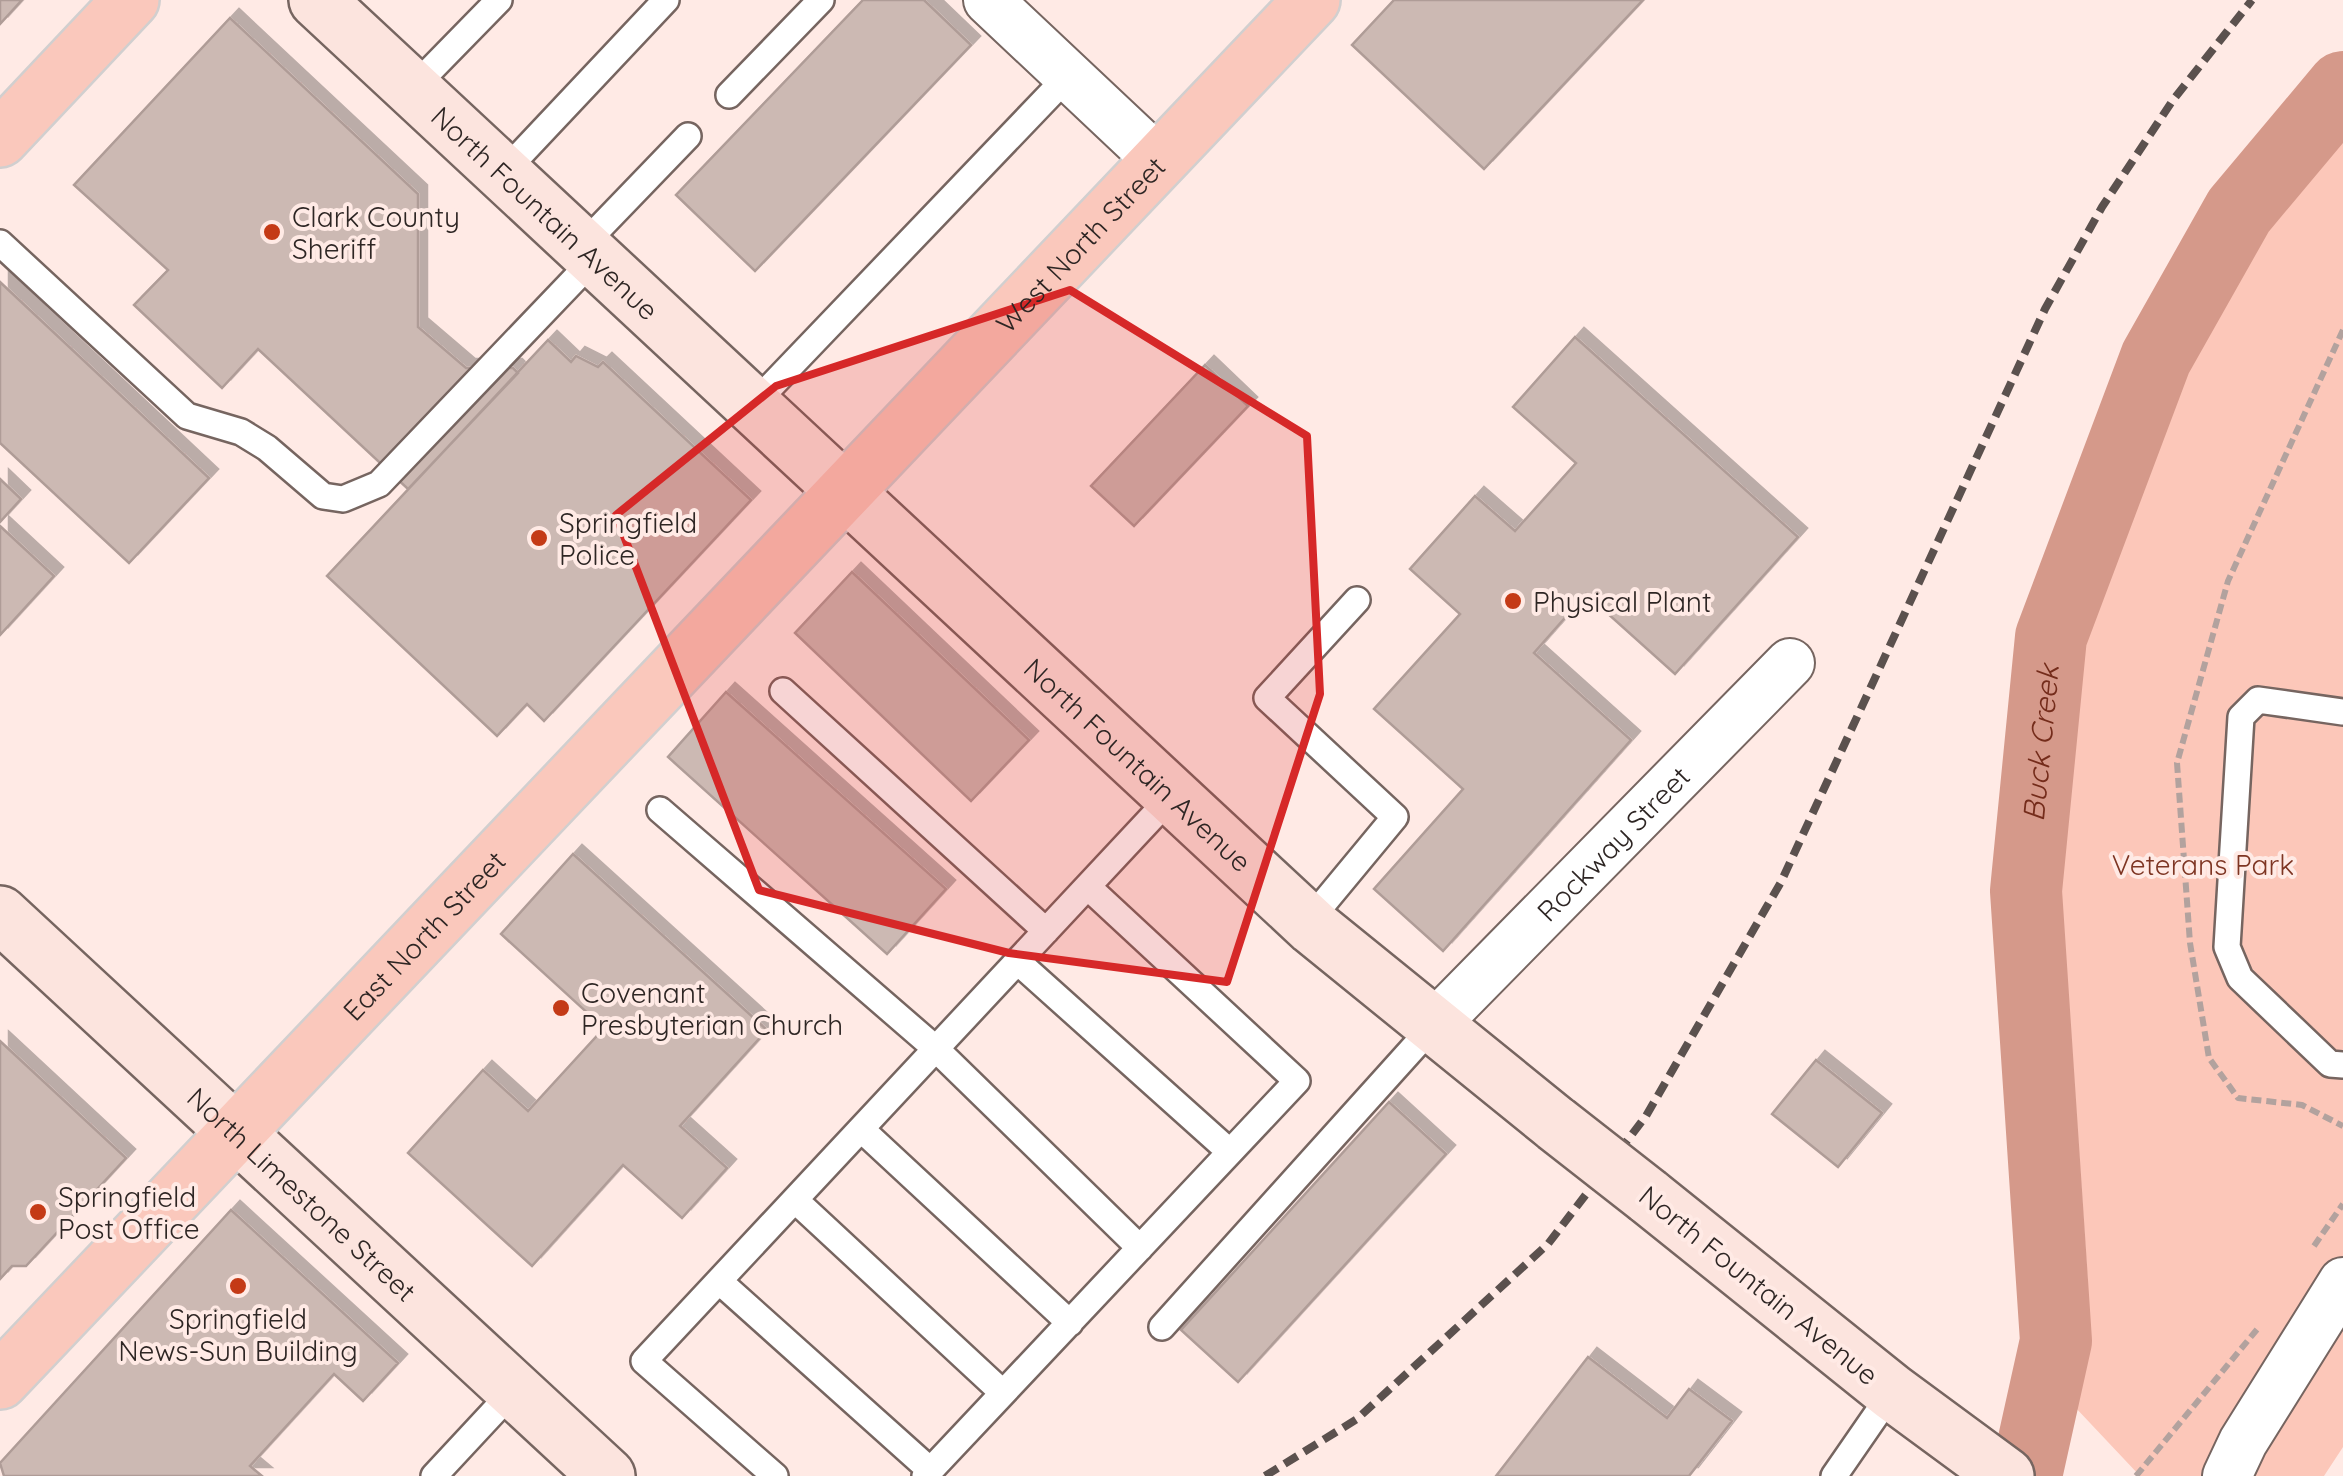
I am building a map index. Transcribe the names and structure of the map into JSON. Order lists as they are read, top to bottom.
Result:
{
  "streets": {
    "main road": ["West North Street", "East North Street"],
    "street": ["North Fountain Avenue", "Rockway Street", "North Limestone Street"]
  },
  "crossings": [
    ["North Fountain Avenue", "West North Street"],
    ["North Fountain Avenue", "Rockway Street"],
    ["North Fountain Avenue", "East North Street"],
    ["West North Street", "East North Street"],
    ["East North Street", "North Limestone Street"]
  ],
  "water": ["Buck Creek"],
  "parks": ["Veterans Park"],
  "places": [
    "Clark County Sheriff",
    "Springfield Police",
    "Physical Plant",
    "Covenant Presbyterian Church",
    "Springfield Post Office",
    "Springfield News-Sun Building"
  ]
}
